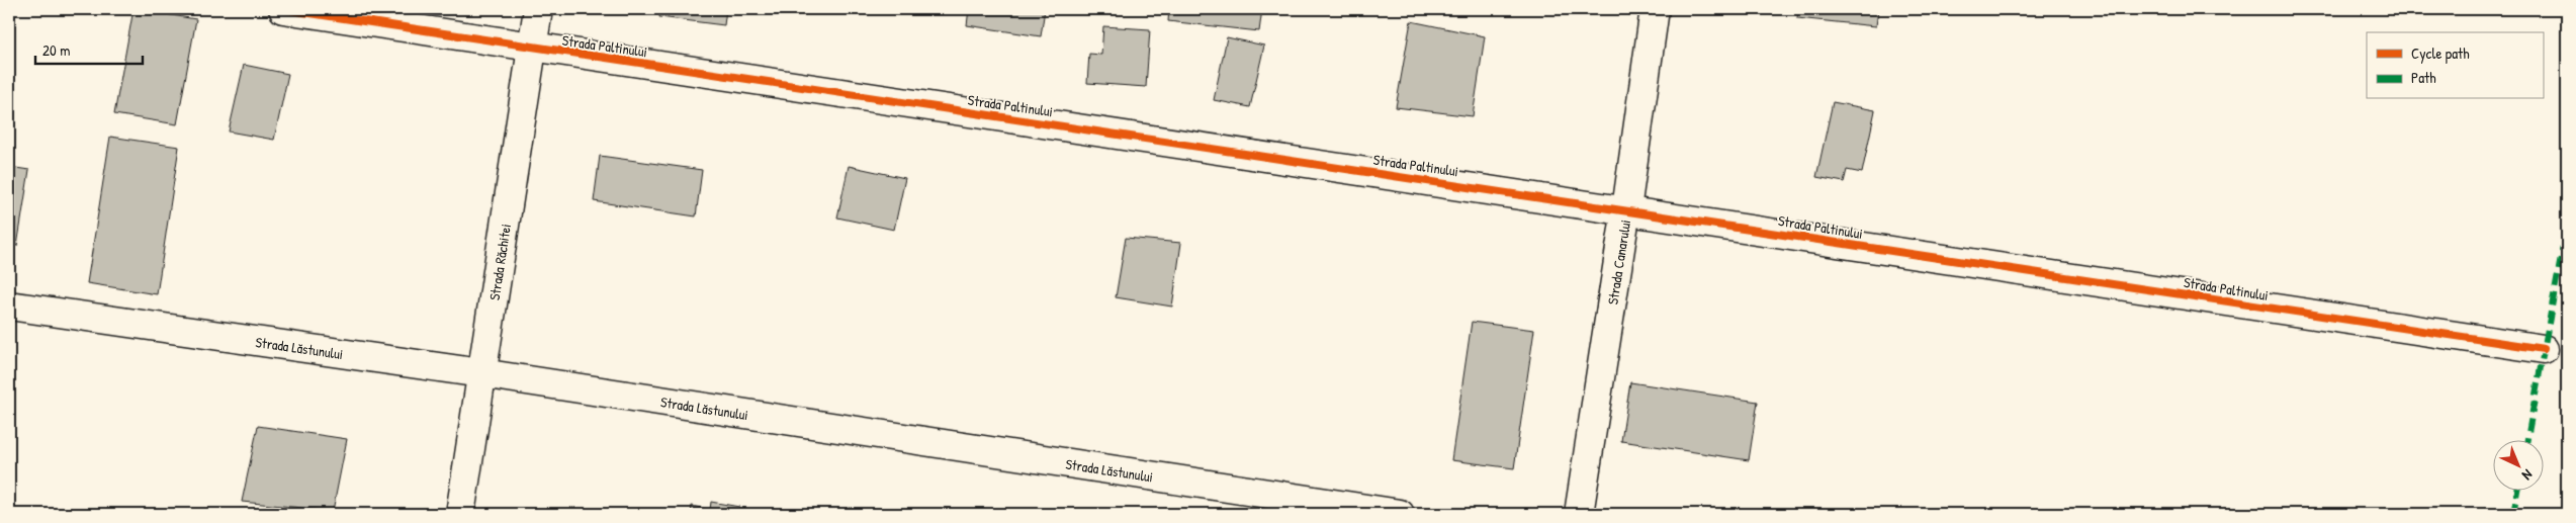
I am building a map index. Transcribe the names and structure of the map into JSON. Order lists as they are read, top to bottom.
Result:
{
  "streets": {
    "street": [
      "Strada Paltinului",
      "Strada Răchitei",
      "Strada Canarului",
      "Strada Lăstunului"
    ]
  },
  "crossings": [
    ["Strada Paltinului", "Strada Răchitei"],
    ["Strada Paltinului", "Strada Canarului"],
    ["Strada Răchitei", "Strada Lăstunului"]
  ],
  "legend": ["Cycle path", "Path"],
  "scale_bar": "20 m",
  "north": "bottom right"
}
